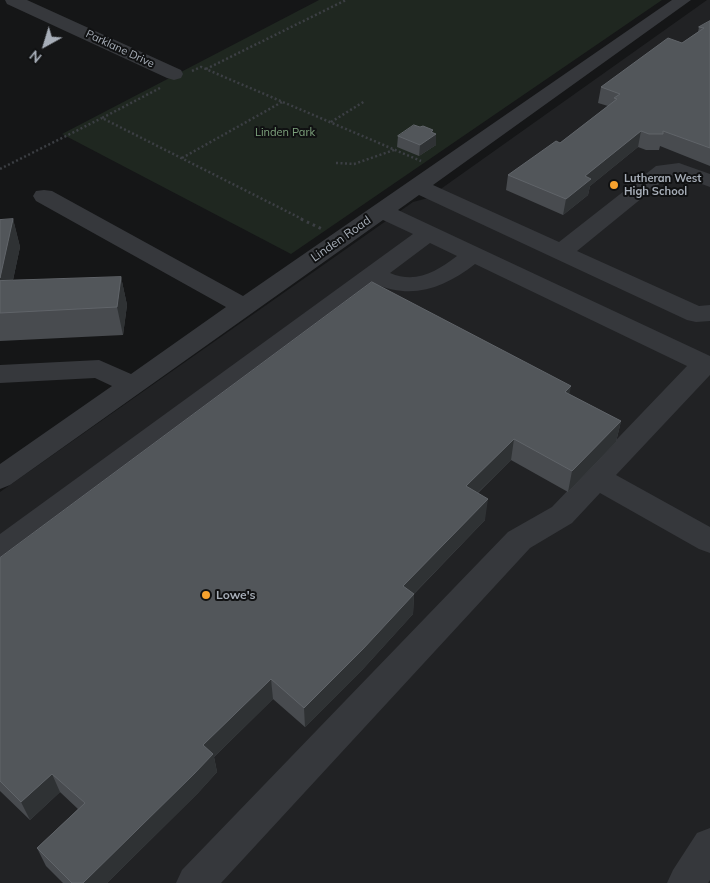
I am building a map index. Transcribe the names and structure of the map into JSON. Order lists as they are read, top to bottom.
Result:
{
  "streets": {
    "street": ["Parklane Drive", "Linden Road"]
  },
  "parks": ["Linden Park"],
  "places": ["Lutheran West High School", "Lowe's"],
  "north": "bottom left"
}
